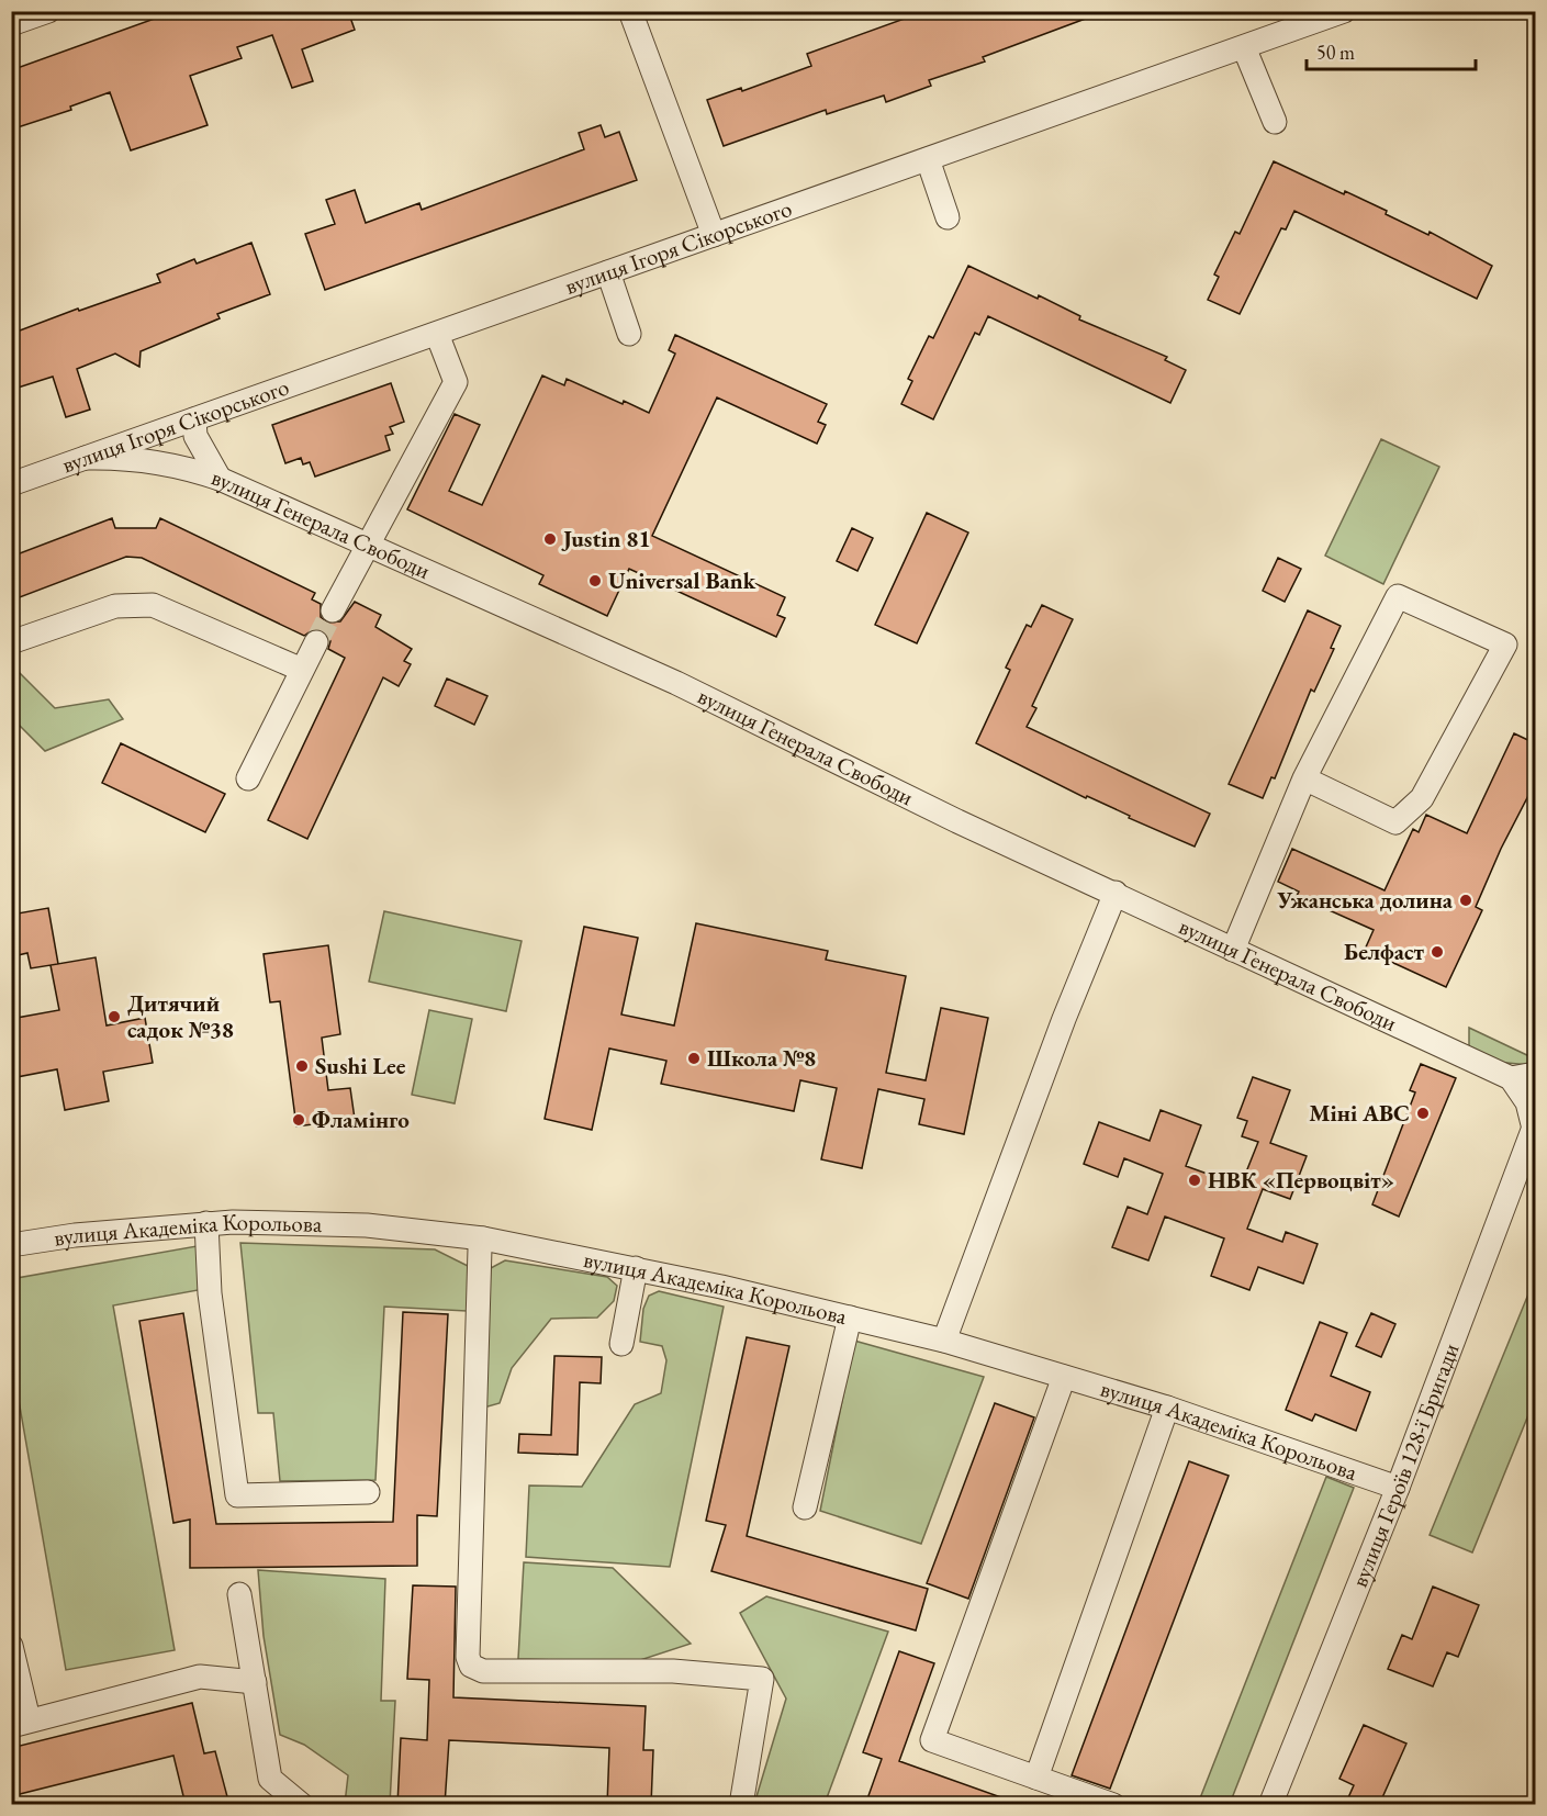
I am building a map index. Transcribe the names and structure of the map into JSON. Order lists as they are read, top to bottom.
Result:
{
  "streets": {
    "street": [
      "вулиця Ігоря Сікорського",
      "вулиця Генерала Свободи",
      "вулиця Академіка Корольова",
      "вулиця Героїв 128-ї Бригади"
    ]
  },
  "crossings": [
    ["вулиця Ігоря Сікорського", "вулиця Генерала Свободи"],
    ["вулиця Академіка Корольова", "вулиця Героїв 128-ї Бригади"]
  ],
  "places": [
    "Justin 81",
    "Universal Bank",
    "Ужанська долина",
    "Белфаст",
    "Дитячий садок №38",
    "Школа №8",
    "Sushi Lee",
    "Міні ABC",
    "Фламінго",
    "НВК «Первоцвіт»"
  ],
  "scale_bar": "50 m"
}
